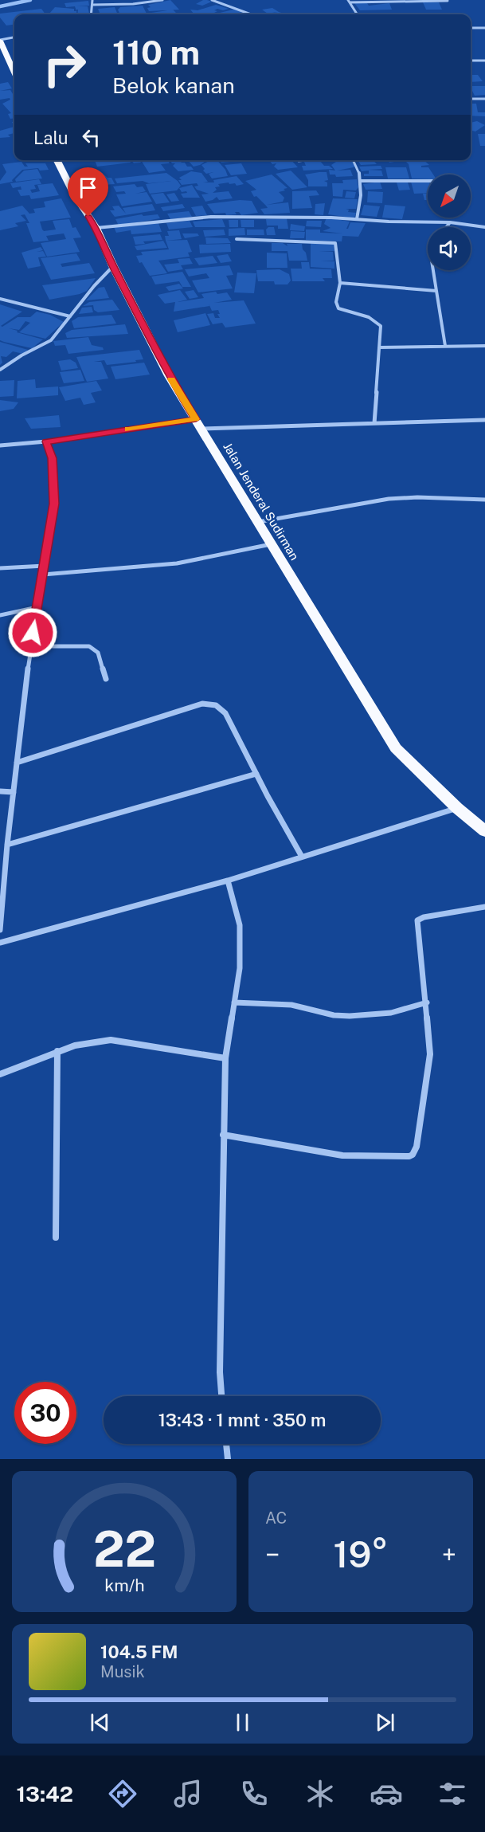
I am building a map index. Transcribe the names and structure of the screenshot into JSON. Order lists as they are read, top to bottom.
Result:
{
  "streets": {
    "highway": ["Jalan Jenderal Sudirman"]
  },
  "north": "bottom left",
  "page": {
    "turn": ["110 m", "Belok kanan"],
    "then": "Lalu",
    "limit": "30",
    "trip": "13:43 · 1 mnt · 350 m",
    "tile": "AC",
    "heat": ["−", "19°", "+"],
    "song": ["104.5 FM", "Musik"],
    "tabs": "13:42",
    "gauge": ["22", "km/h"]
  }
}
